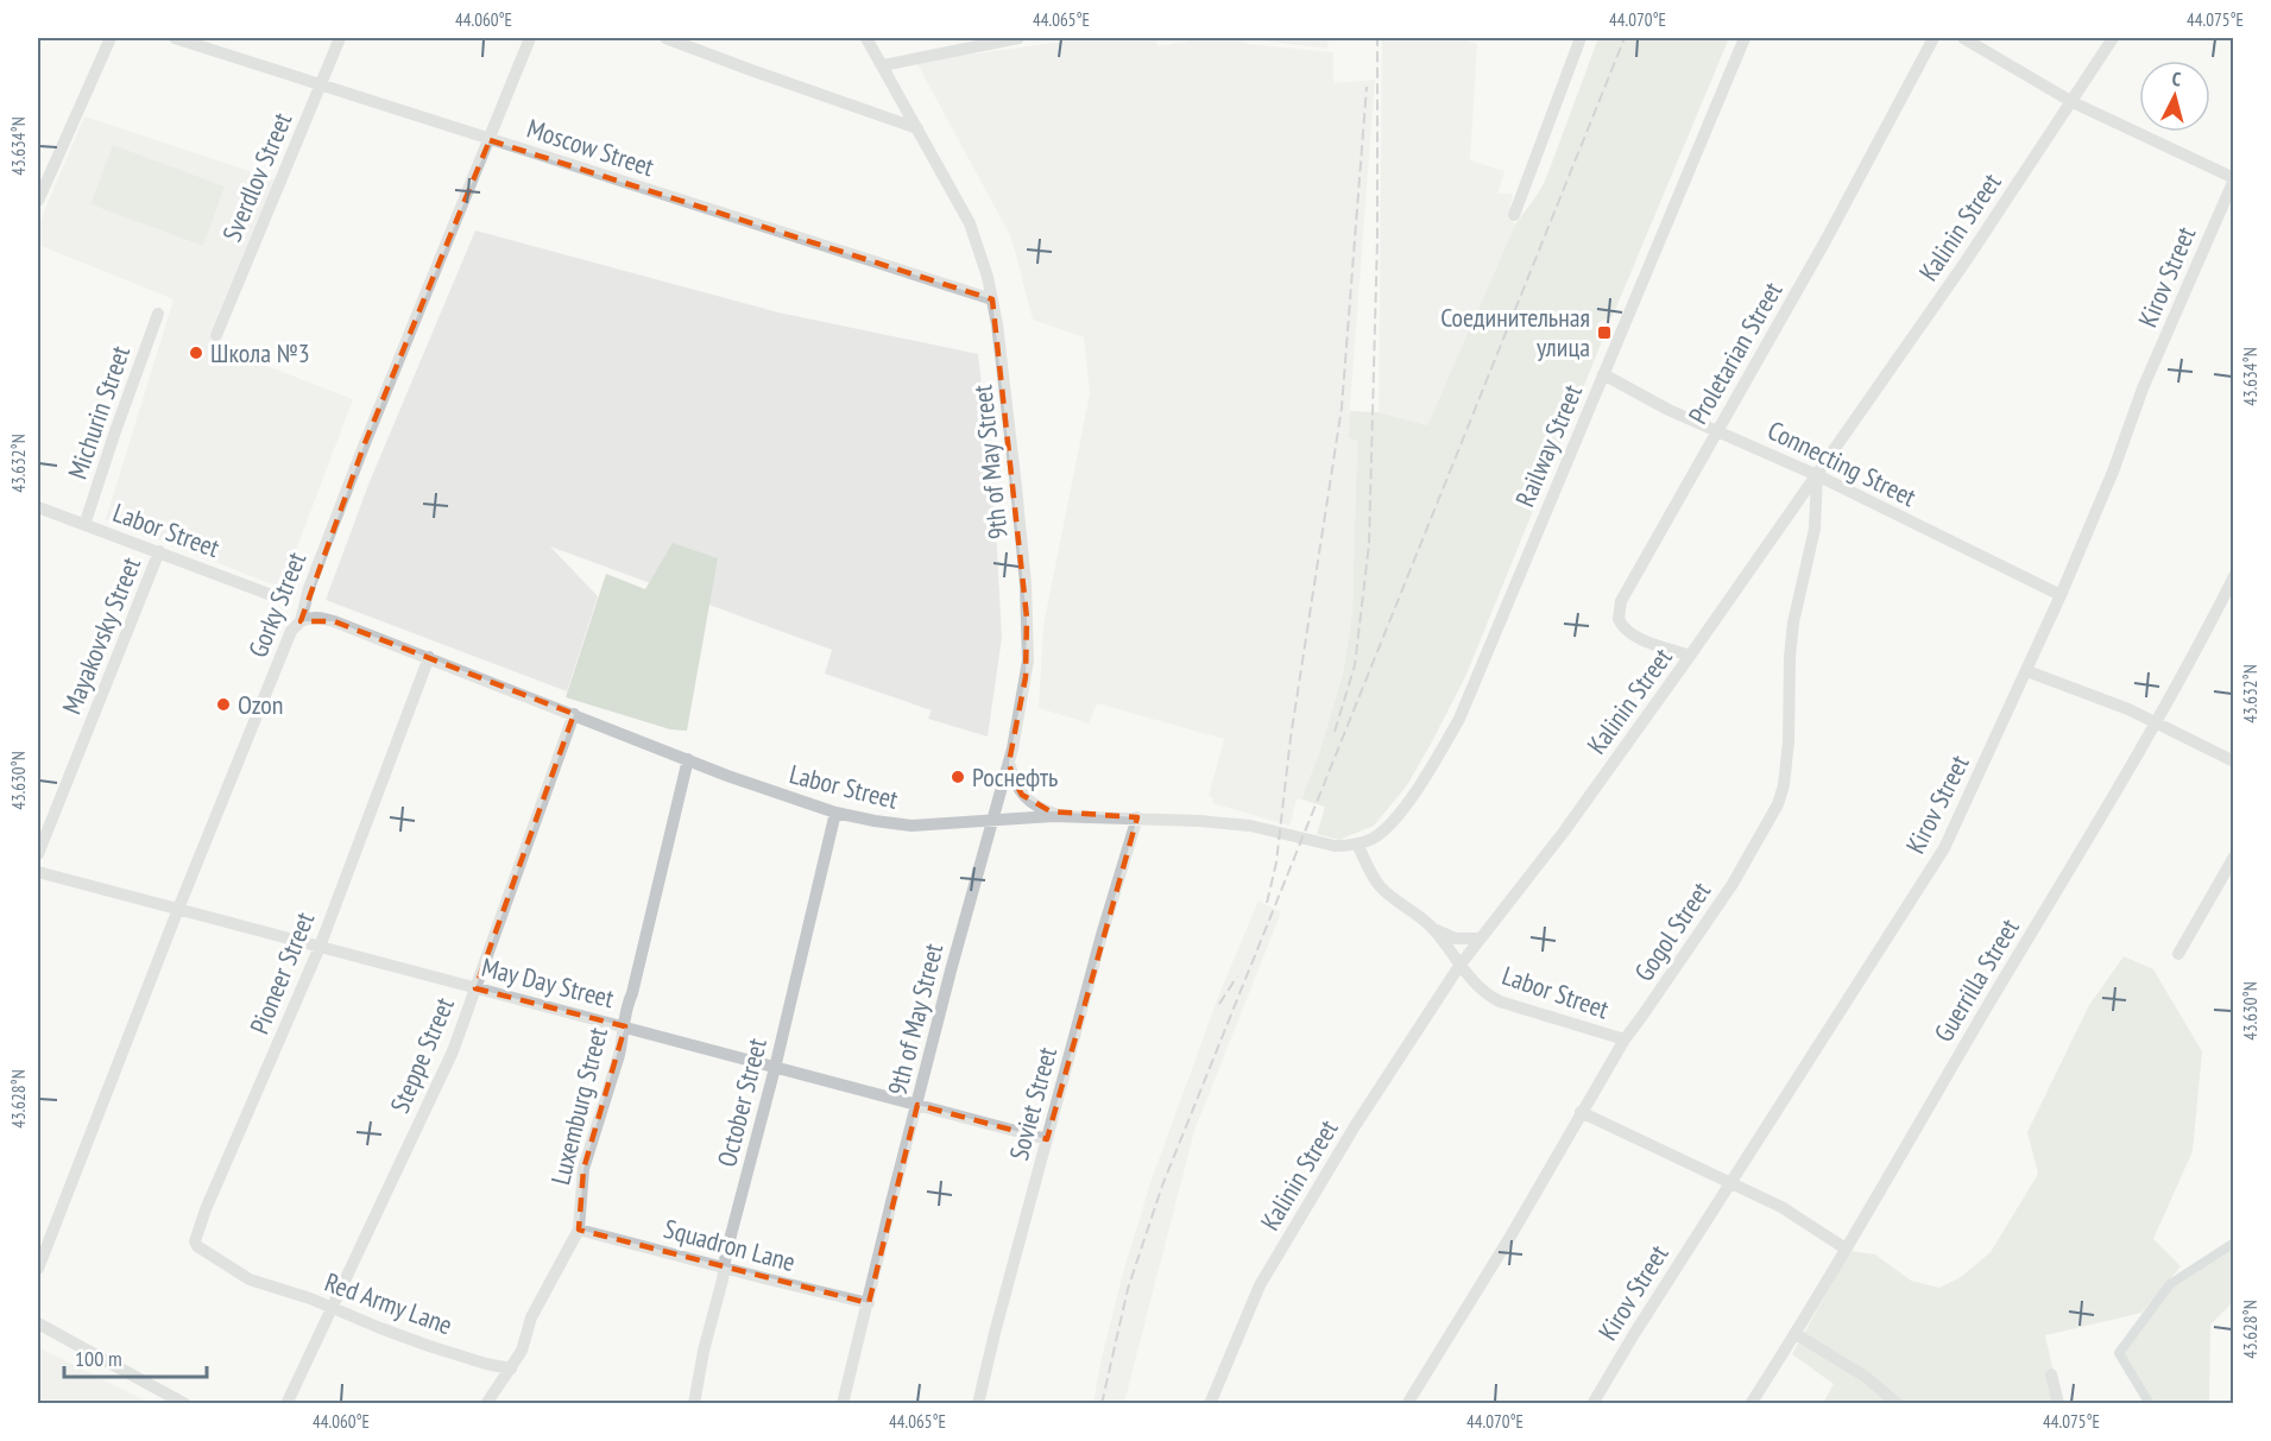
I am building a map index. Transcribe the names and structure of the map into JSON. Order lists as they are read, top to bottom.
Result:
{
  "streets": {
    "street": [
      "Moscow Street",
      "Sverdlov Street",
      "Kalinin Street",
      "Kirov Street",
      "Proletarian Street",
      "Michurin Street",
      "Railway Street",
      "9th of May Street",
      "Connecting Street",
      "Labor Street",
      "Gorky Street",
      "Mayakovsky Street",
      "Gogol Street",
      "Pioneer Street",
      "Guerrilla Street",
      "May Day Street",
      "Steppe Street",
      "October Street",
      "Soviet Street",
      "Luxemburg Street",
      "Squadron Lane",
      "Red Army Lane"
    ]
  },
  "crossings": [
    ["Moscow Street", "Sverdlov Street"],
    ["Moscow Street", "9th of May Street"],
    ["Moscow Street", "Gorky Street"],
    ["Kalinin Street", "Proletarian Street"],
    ["Kalinin Street", "Connecting Street"],
    ["Kalinin Street", "Labor Street"],
    ["Kalinin Street", "Gogol Street"],
    ["Kirov Street", "Connecting Street"],
    ["Proletarian Street", "Connecting Street"],
    ["Michurin Street", "Labor Street"],
    ["Railway Street", "Connecting Street"],
    ["Railway Street", "Labor Street"],
    ["9th of May Street", "Labor Street"],
    ["9th of May Street", "May Day Street"],
    ["9th of May Street", "Squadron Lane"],
    ["Connecting Street", "Gogol Street"],
    ["Labor Street", "Gorky Street"],
    ["Labor Street", "Mayakovsky Street"],
    ["Labor Street", "Gogol Street"],
    ["Labor Street", "Pioneer Street"],
    ["Labor Street", "Steppe Street"],
    ["Labor Street", "October Street"],
    ["Labor Street", "Soviet Street"],
    ["Labor Street", "Luxemburg Street"],
    ["Gorky Street", "May Day Street"],
    ["Pioneer Street", "May Day Street"],
    ["Pioneer Street", "Red Army Lane"],
    ["May Day Street", "Steppe Street"],
    ["May Day Street", "October Street"],
    ["May Day Street", "Soviet Street"],
    ["May Day Street", "Luxemburg Street"],
    ["Steppe Street", "Red Army Lane"],
    ["October Street", "Squadron Lane"],
    ["Luxemburg Street", "Squadron Lane"],
    ["Luxemburg Street", "Red Army Lane"]
  ],
  "places": {
    "transit": ["Соединительная улица"],
    "other": ["Школа №3", "Ozon", "Роснефть"]
  },
  "scale_bar": "100 m",
  "north": "top",
  "coordinates": [
    "44.060°E",
    "44.065°E",
    "44.070°E",
    "44.075°E",
    "43.634°N",
    "43.632°N",
    "43.630°N",
    "43.628°N"
  ]
}
